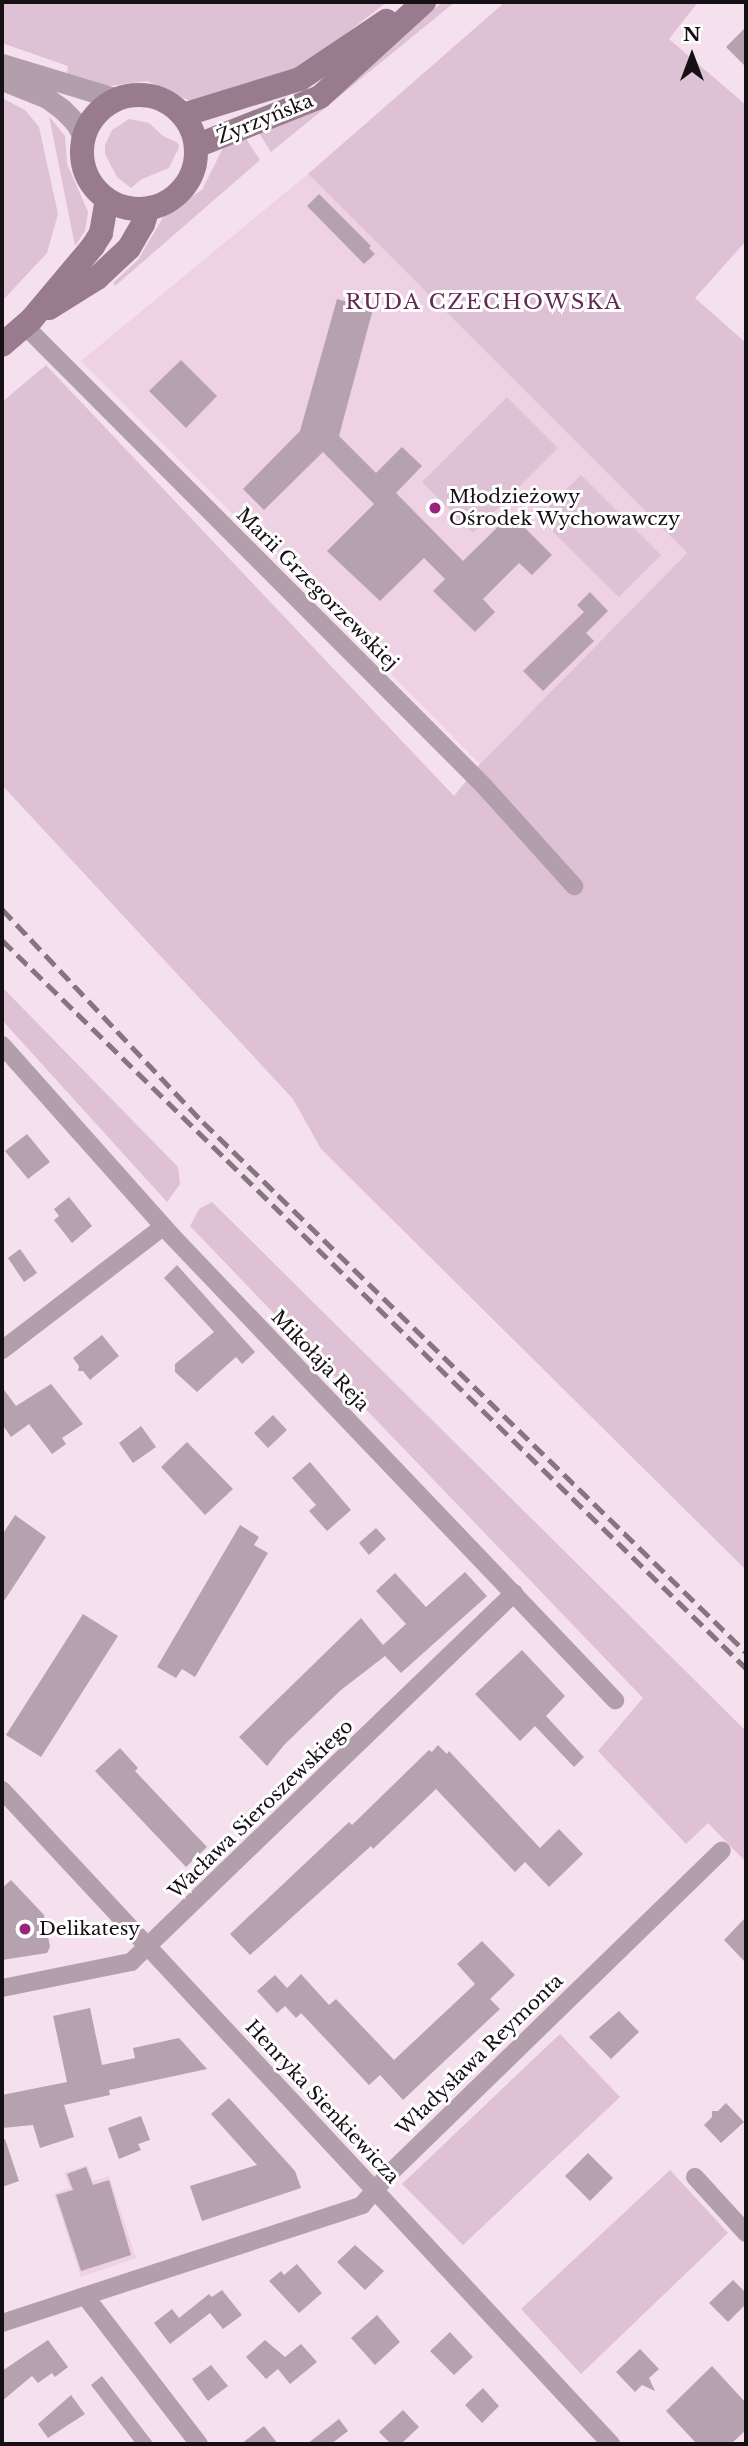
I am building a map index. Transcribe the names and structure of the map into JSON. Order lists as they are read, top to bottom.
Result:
{
  "streets": {
    "main road": ["Żyrzyńska"],
    "street": [
      "Marii Grzegorzewskiej",
      "Mikołaja Reja",
      "Wacława Sieroszewskiego",
      "Władysława Reymonta",
      "Henryka Sienkiewicza"
    ]
  },
  "crossings": [
    ["Mikołaja Reja", "Wacława Sieroszewskiego"],
    ["Wacława Sieroszewskiego", "Henryka Sienkiewicza"],
    ["Władysława Reymonta", "Henryka Sienkiewicza"]
  ],
  "districts": ["RUDA CZECHOWSKA"],
  "places": ["Młodzieżowy Ośrodek Wychowawczy", "Delikatesy"],
  "north": "top"
}
